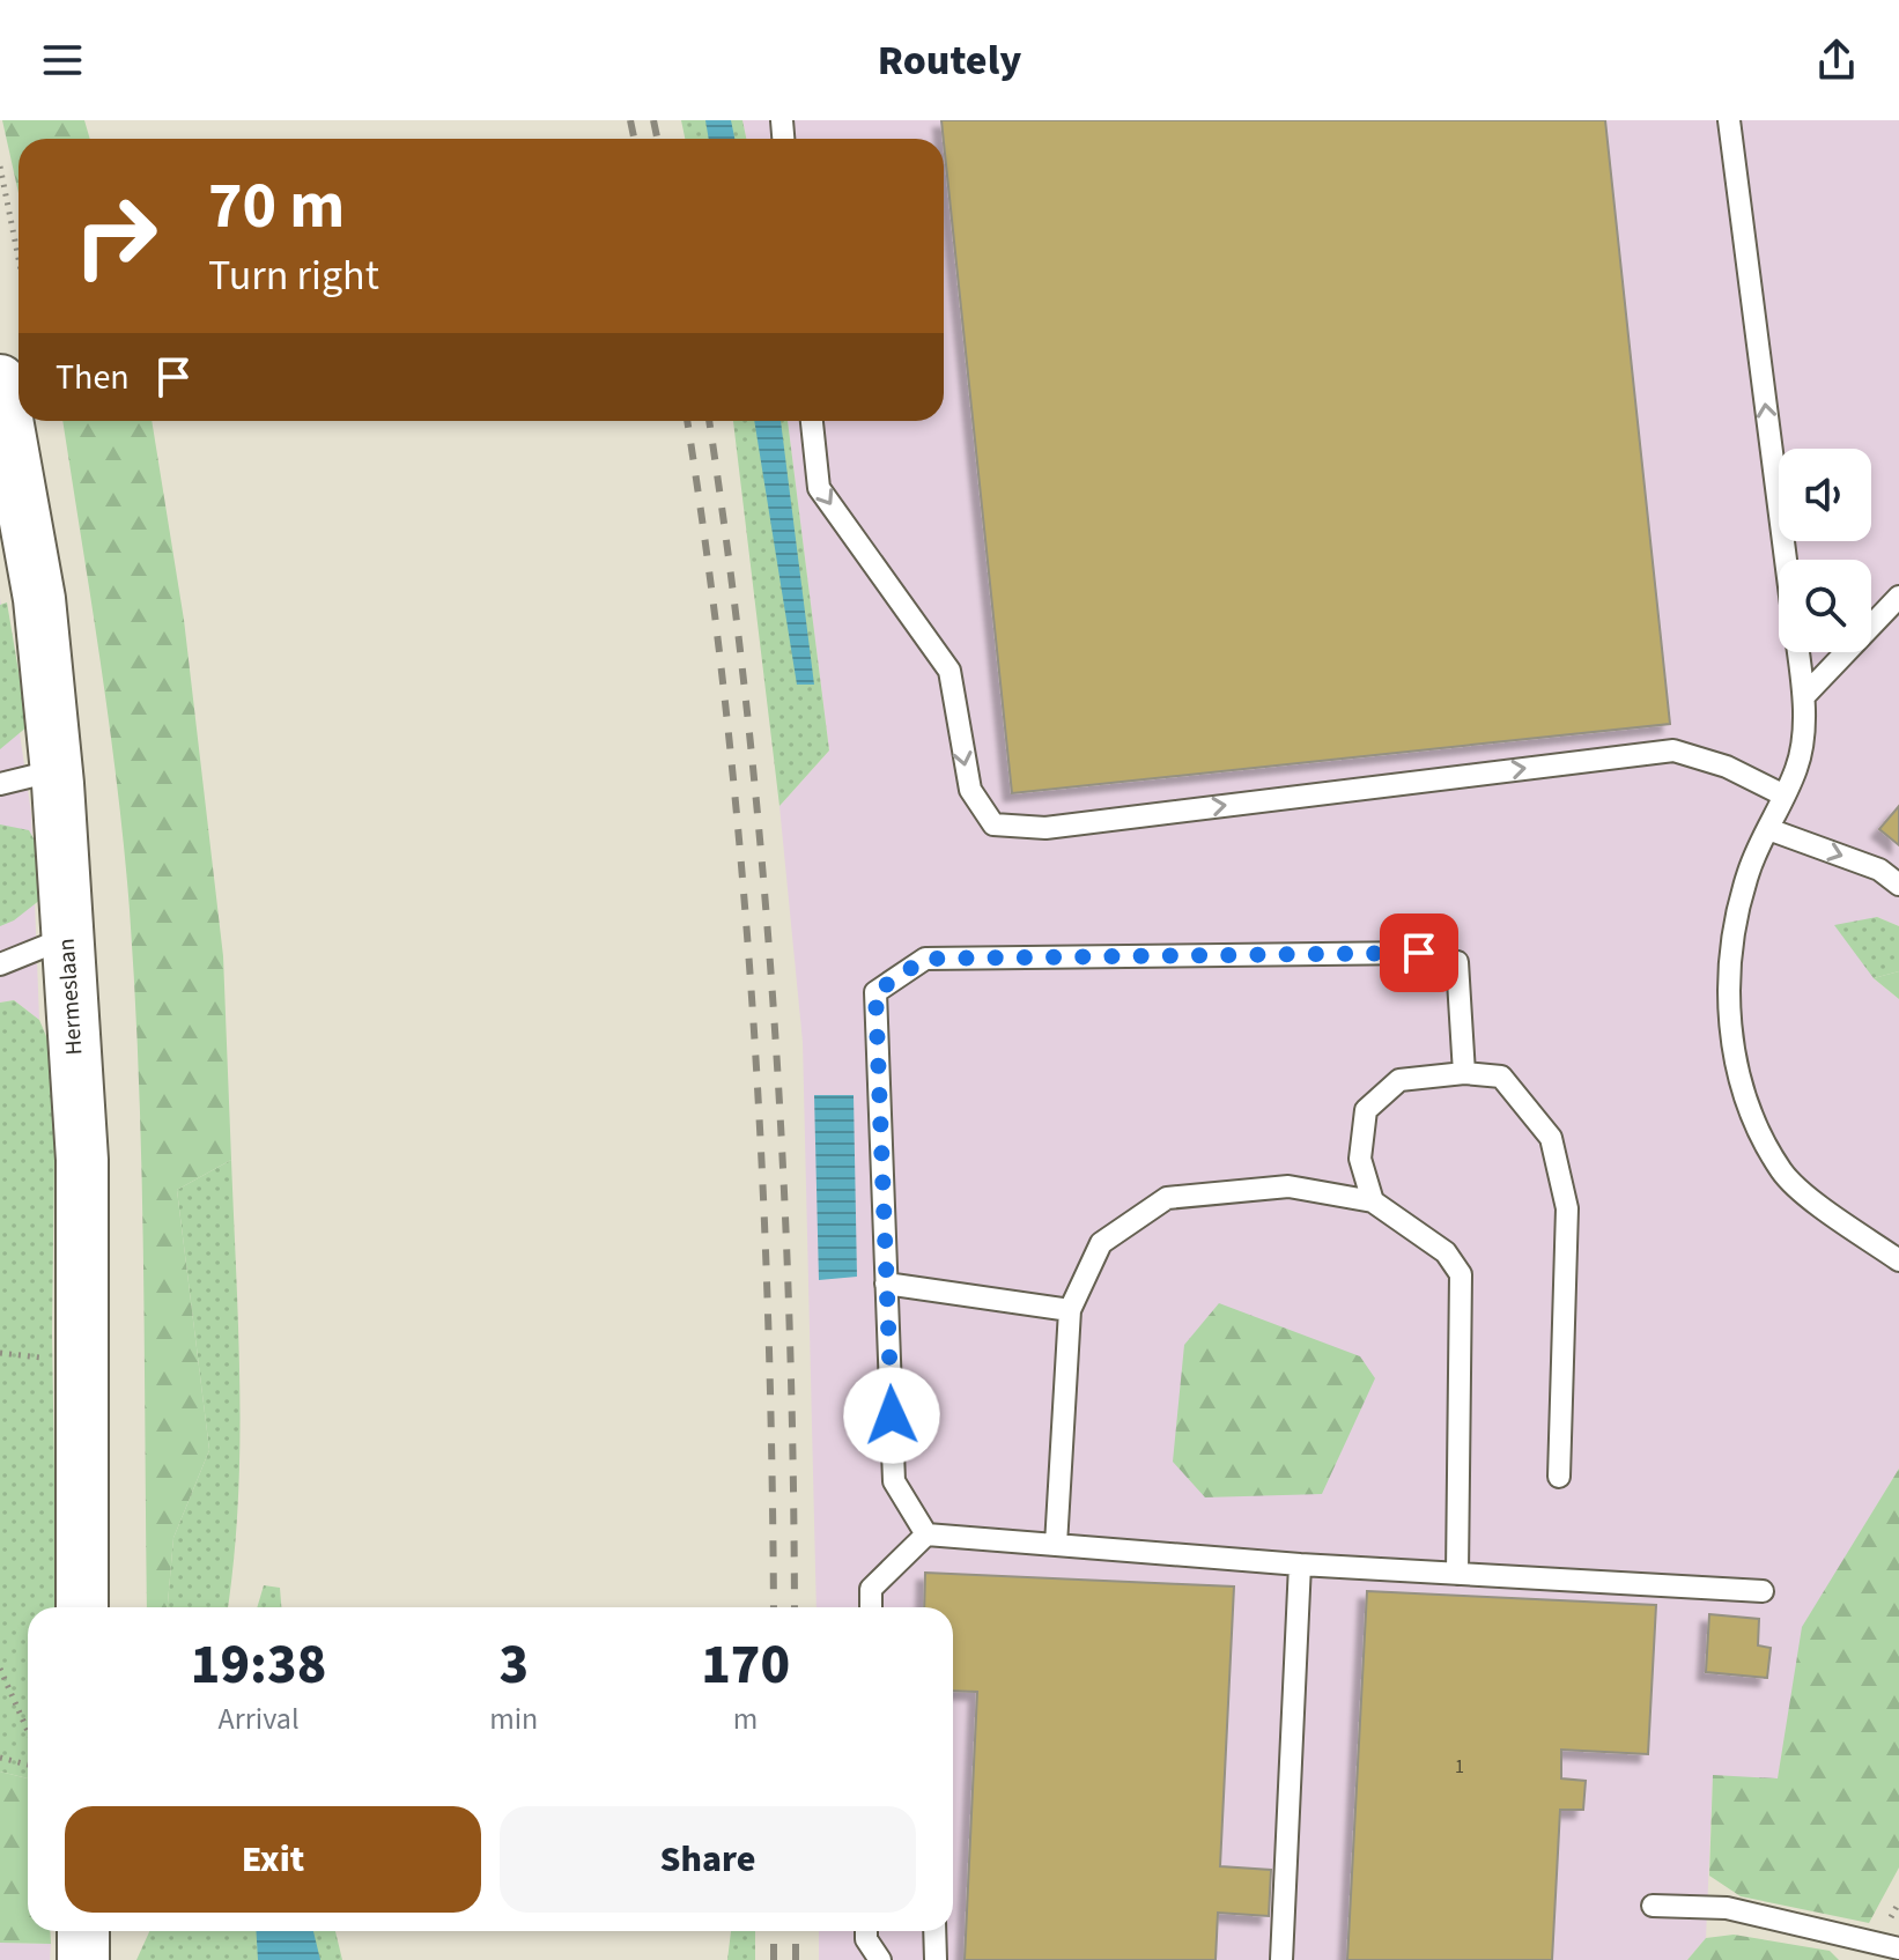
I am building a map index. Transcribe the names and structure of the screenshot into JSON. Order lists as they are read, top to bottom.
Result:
{
  "streets": {
    "street": ["Hermeslaan"]
  },
  "house_numbers": ["1"],
  "page": {
    "header": "Routely",
    "turn": ["70 m", "Turn right"],
    "then": "Then",
    "eta": [
      "19:38",
      "Arrival",
      "3",
      "min",
      "170",
      "m"
    ],
    "buttons": ["Exit", "Share"]
  }
}
